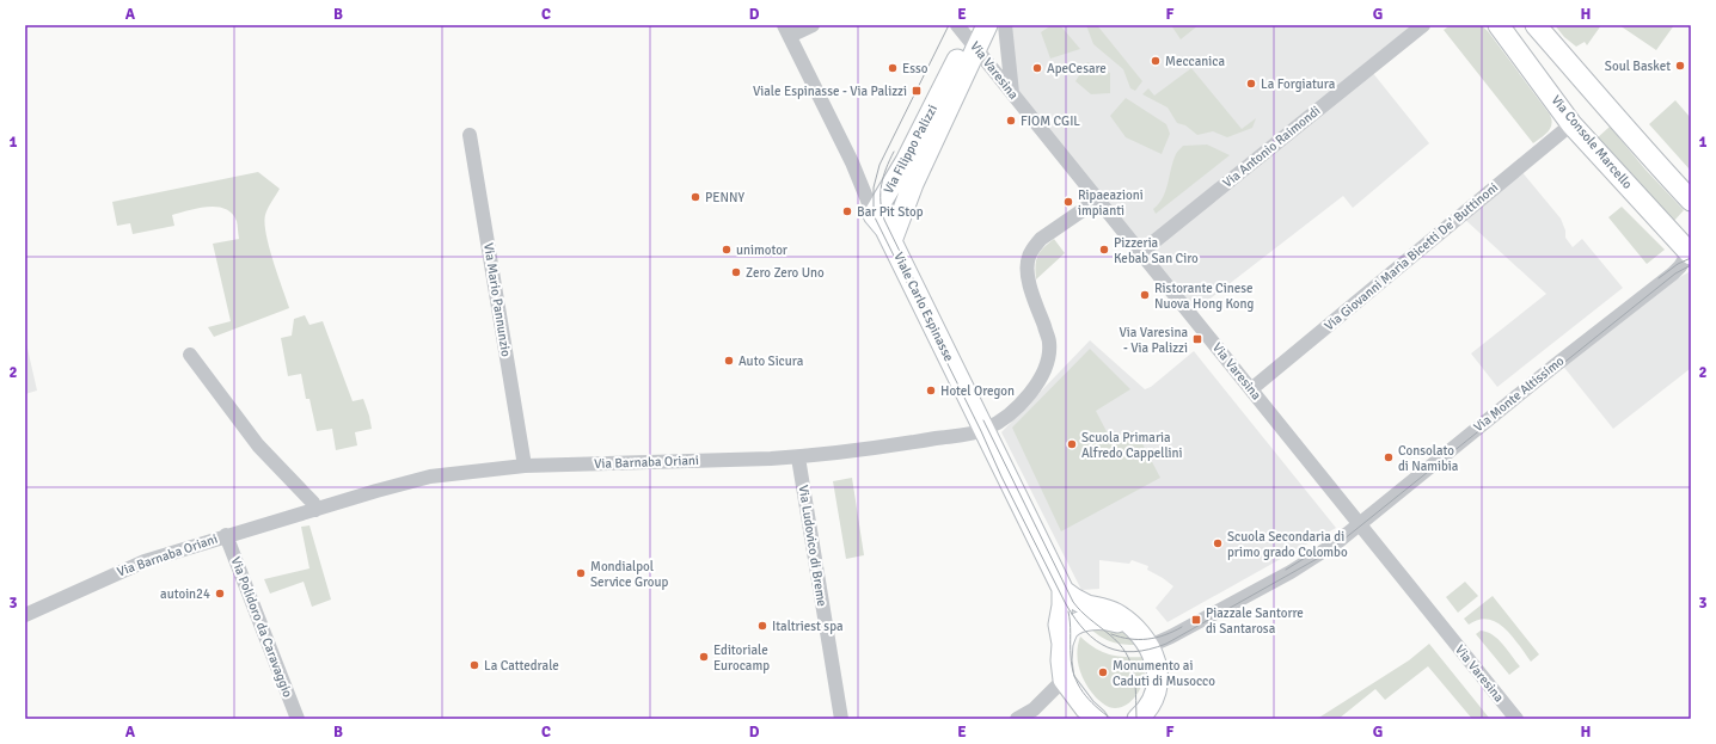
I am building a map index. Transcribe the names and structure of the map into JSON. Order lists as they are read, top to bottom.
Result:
{
  "streets": {
    "street": [
      "Via Varesina",
      "Via Console Marcello",
      "Via Antonio Raimondi",
      "Via Filippo Palizzi",
      "Via Giovanni Maria Bicetti De' Buttinoni",
      "Via Mario Pannunzio",
      "Viale Carlo Espinasse",
      "Via Monte Altissimo",
      "Via Barnaba Oriani",
      "Via Ludovico di Breme",
      "Via Polidoro da Caravaggio"
    ]
  },
  "crossings": [
    ["Via Varesina", "Via Antonio Raimondi"],
    ["Via Varesina", "Via Filippo Palizzi"],
    ["Via Varesina", "Via Giovanni Maria Bicetti De' Buttinoni"],
    ["Via Varesina", "Via Monte Altissimo"],
    ["Via Console Marcello", "Via Giovanni Maria Bicetti De' Buttinoni"],
    ["Via Console Marcello", "Via Monte Altissimo"],
    ["Via Filippo Palizzi", "Viale Carlo Espinasse"],
    ["Via Mario Pannunzio", "Via Barnaba Oriani"],
    ["Viale Carlo Espinasse", "Via Barnaba Oriani"],
    ["Via Barnaba Oriani", "Via Ludovico di Breme"],
    ["Via Barnaba Oriani", "Via Polidoro da Caravaggio"]
  ],
  "places": {
    "other": [
      "Meccanica",
      "Soul Basket",
      "Esso",
      "ApeCesare",
      "La Forgiatura",
      "FIOM CGIL",
      "PENNY",
      "Ripaeazioni impianti",
      "Bar Pit Stop",
      "unimotor",
      "Pizzeria Kebab San Ciro",
      "Zero Zero Uno",
      "Ristorante Cinese Nuova Hong Kong",
      "Auto Sicura",
      "Hotel Oregon",
      "Scuola Primaria Alfredo Cappellini",
      "Consolato di Namibia",
      "Scuola Secondaria di primo grado Colombo",
      "Mondialpol Service Group",
      "autoin24",
      "Italtriest spa",
      "Editoriale Eurocamp",
      "La Cattedrale",
      "Monumento ai Caduti di Musocco"
    ],
    "transit": ["Viale Espinasse - Via Palizzi", "Via Varesina - Via Palizzi", "Piazzale Santorre di Santarosa"]
  },
  "grid": {
    "columns": [
      "A",
      "B",
      "C",
      "D",
      "E",
      "F",
      "G",
      "H"
    ],
    "rows": ["1", "2", "3"]
  }
}
